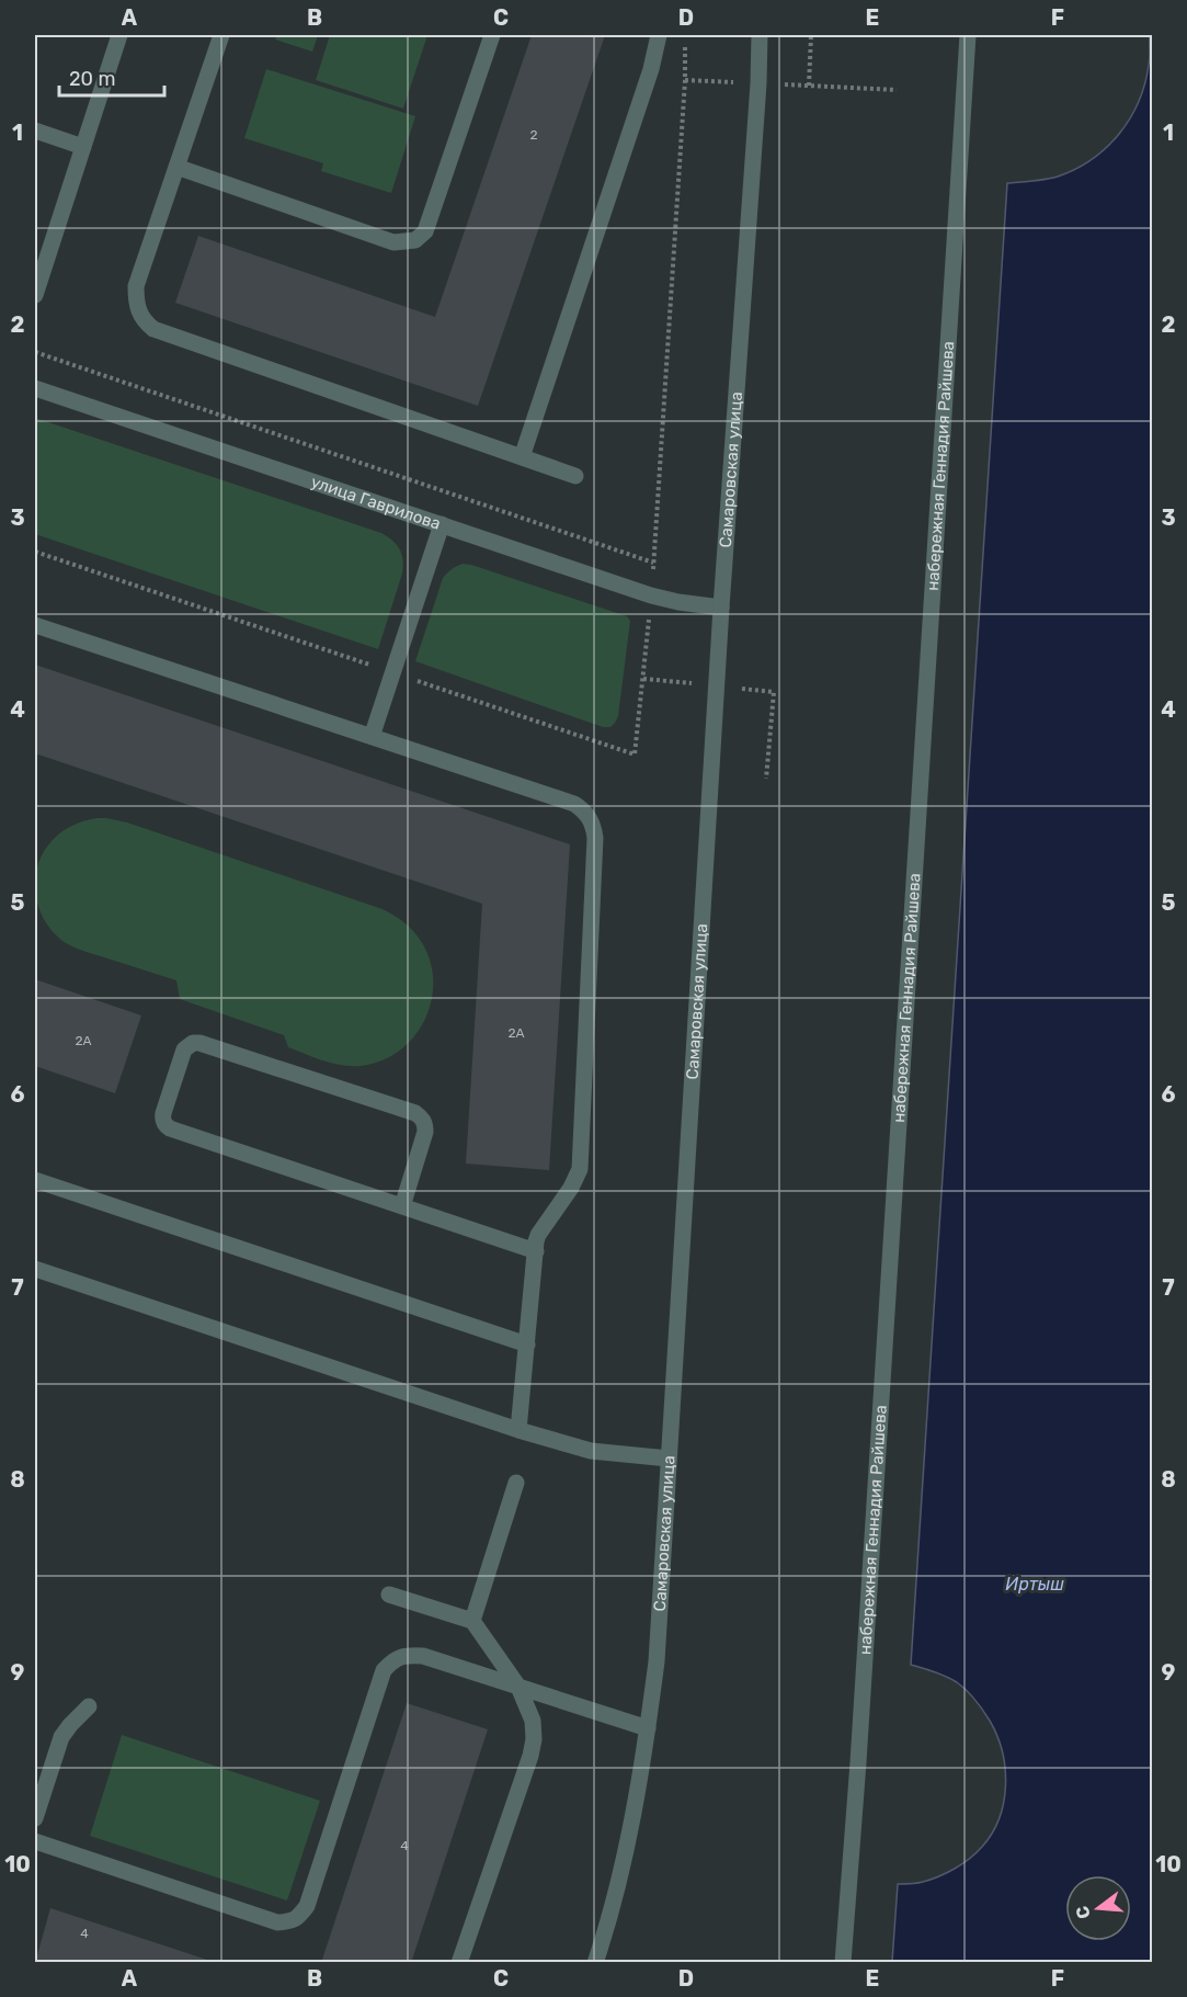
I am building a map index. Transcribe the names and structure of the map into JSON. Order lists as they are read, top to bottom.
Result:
{
  "streets": {
    "street": ["набережная Геннадия Райшева", "Самаровская улица", "улица Гаврилова"]
  },
  "crossings": [
    ["Самаровская улица", "улица Гаврилова"]
  ],
  "water": ["Иртыш"],
  "house_numbers": [
    "2",
    "2А",
    "2А",
    "4",
    "4"
  ],
  "scale_bar": "20 m",
  "north": "left",
  "grid": {
    "columns": [
      "A",
      "B",
      "C",
      "D",
      "E",
      "F"
    ],
    "rows": [
      "1",
      "2",
      "3",
      "4",
      "5",
      "6",
      "7",
      "8",
      "9",
      "10"
    ]
  }
}
